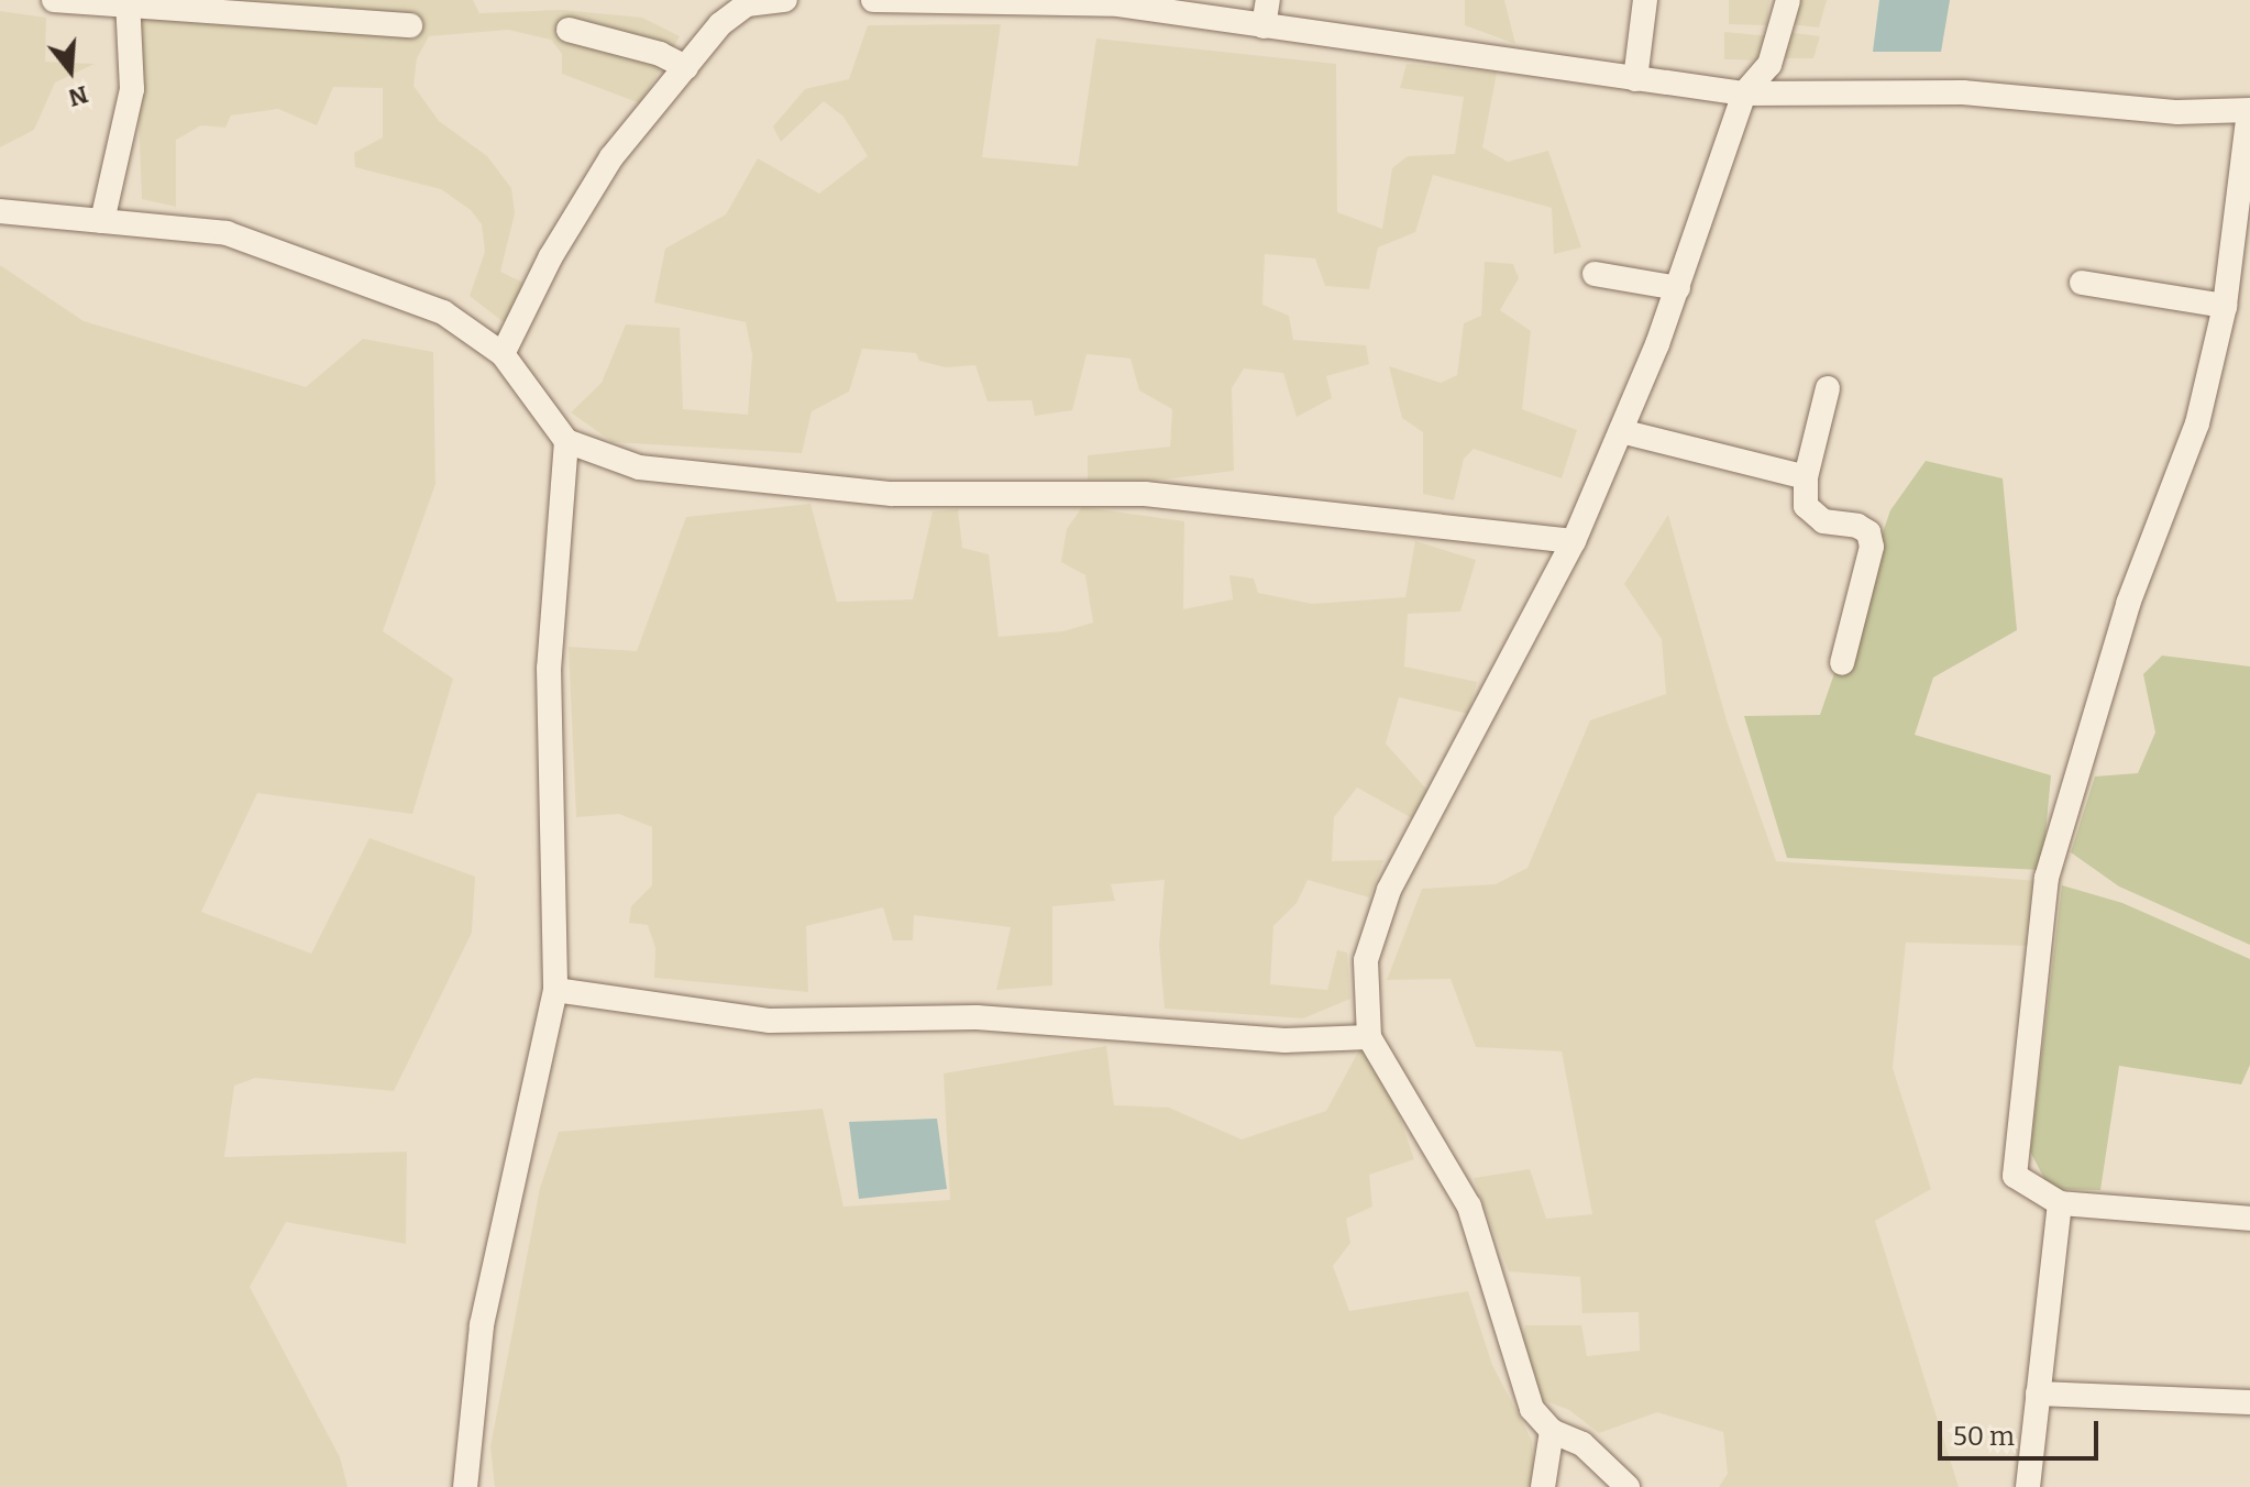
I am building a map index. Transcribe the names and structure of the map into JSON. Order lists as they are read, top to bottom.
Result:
{
  "scale_bar": "50 m",
  "north": "bottom"
}
